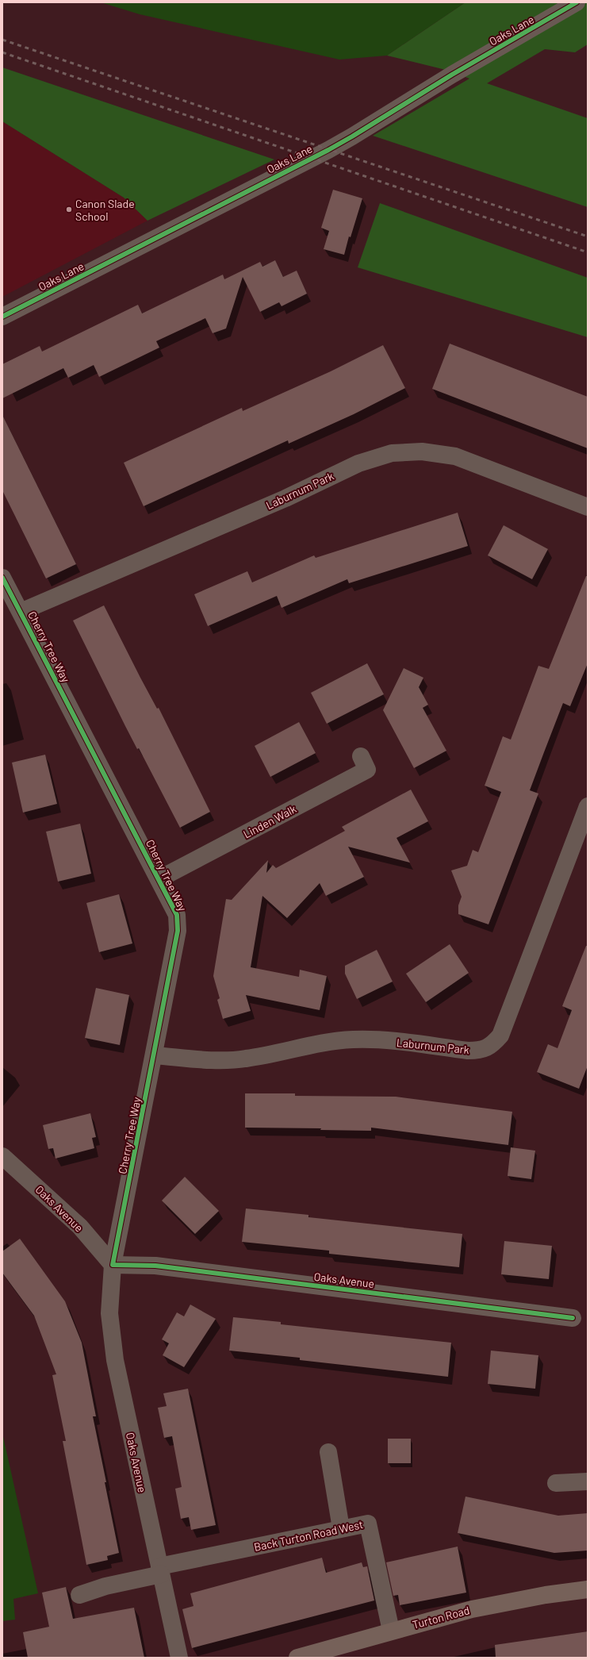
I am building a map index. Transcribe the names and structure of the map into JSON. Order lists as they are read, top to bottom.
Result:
{
  "streets": {
    "main road": ["Turton Road"],
    "street": [
      "Oaks Lane",
      "Laburnum Park",
      "Cherry Tree Way",
      "Linden Walk",
      "Oaks Avenue",
      "Back Turton Road West"
    ]
  },
  "crossings": [
    ["Laburnum Park", "Cherry Tree Way"],
    ["Cherry Tree Way", "Linden Walk"],
    ["Cherry Tree Way", "Oaks Avenue"],
    ["Oaks Avenue", "Back Turton Road West"],
    ["Back Turton Road West", "Turton Road"]
  ],
  "places": ["Canon Slade School"]
}
